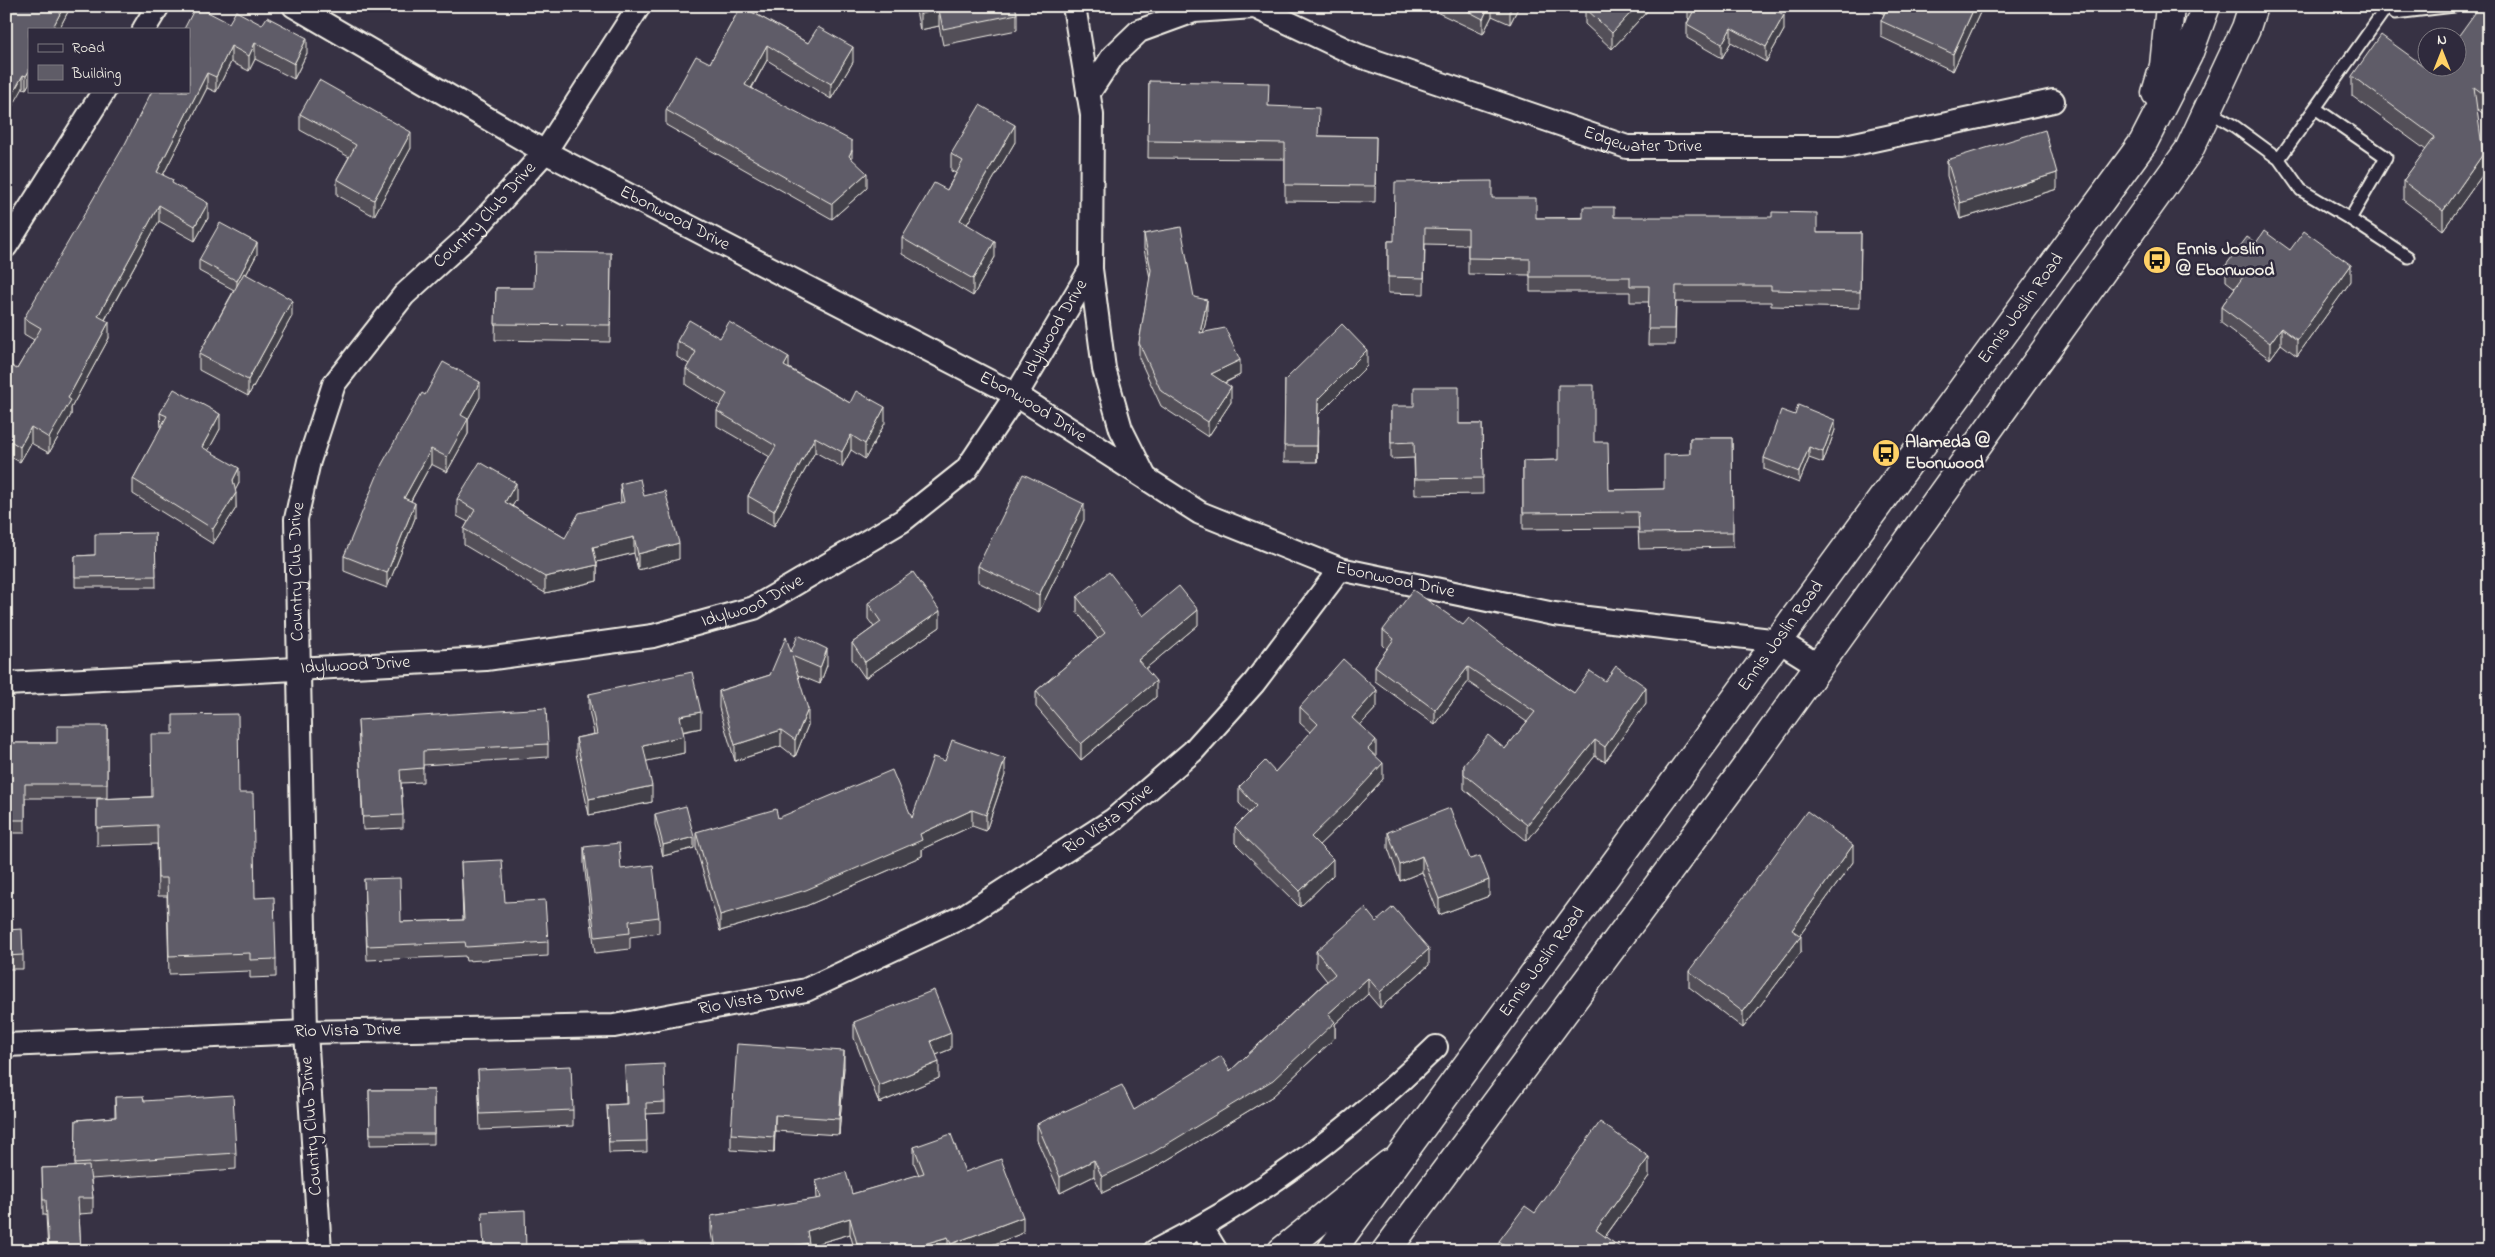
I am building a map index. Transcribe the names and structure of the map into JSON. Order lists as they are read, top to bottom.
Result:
{
  "streets": {
    "main road": ["Ennis Joslin Road"],
    "street": [
      "Edgewater Drive",
      "Country Club Drive",
      "Ebonwood Drive",
      "Idylwood Drive",
      "Rio Vista Drive"
    ]
  },
  "crossings": [
    ["Country Club Drive", "Ebonwood Drive"],
    ["Country Club Drive", "Idylwood Drive"],
    ["Country Club Drive", "Rio Vista Drive"],
    ["Ebonwood Drive", "Ennis Joslin Road"],
    ["Ebonwood Drive", "Idylwood Drive"],
    ["Ebonwood Drive", "Rio Vista Drive"]
  ],
  "places": {
    "bus stop": ["Ennis Joslin @ Ebonwood", "Alameda @ Ebonwood"]
  },
  "legend": ["Road", "Building"],
  "north": "top"
}
